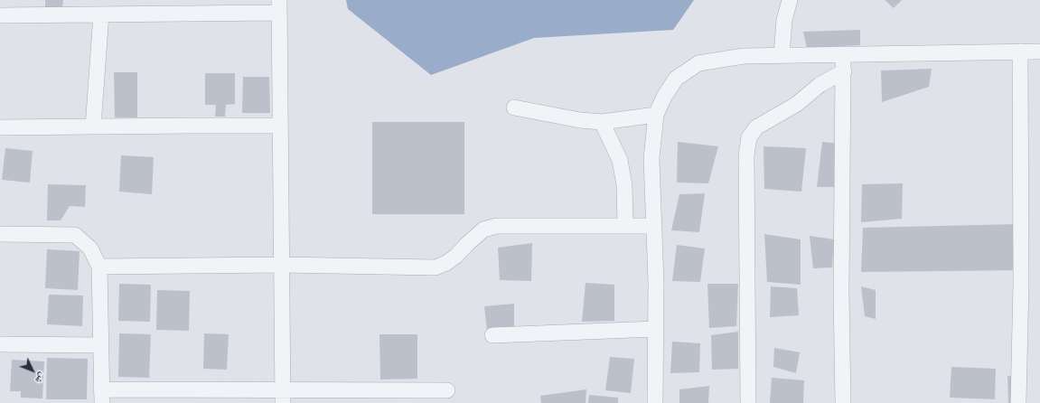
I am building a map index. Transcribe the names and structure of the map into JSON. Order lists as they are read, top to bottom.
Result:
{
  "north": "bottom right"
}
